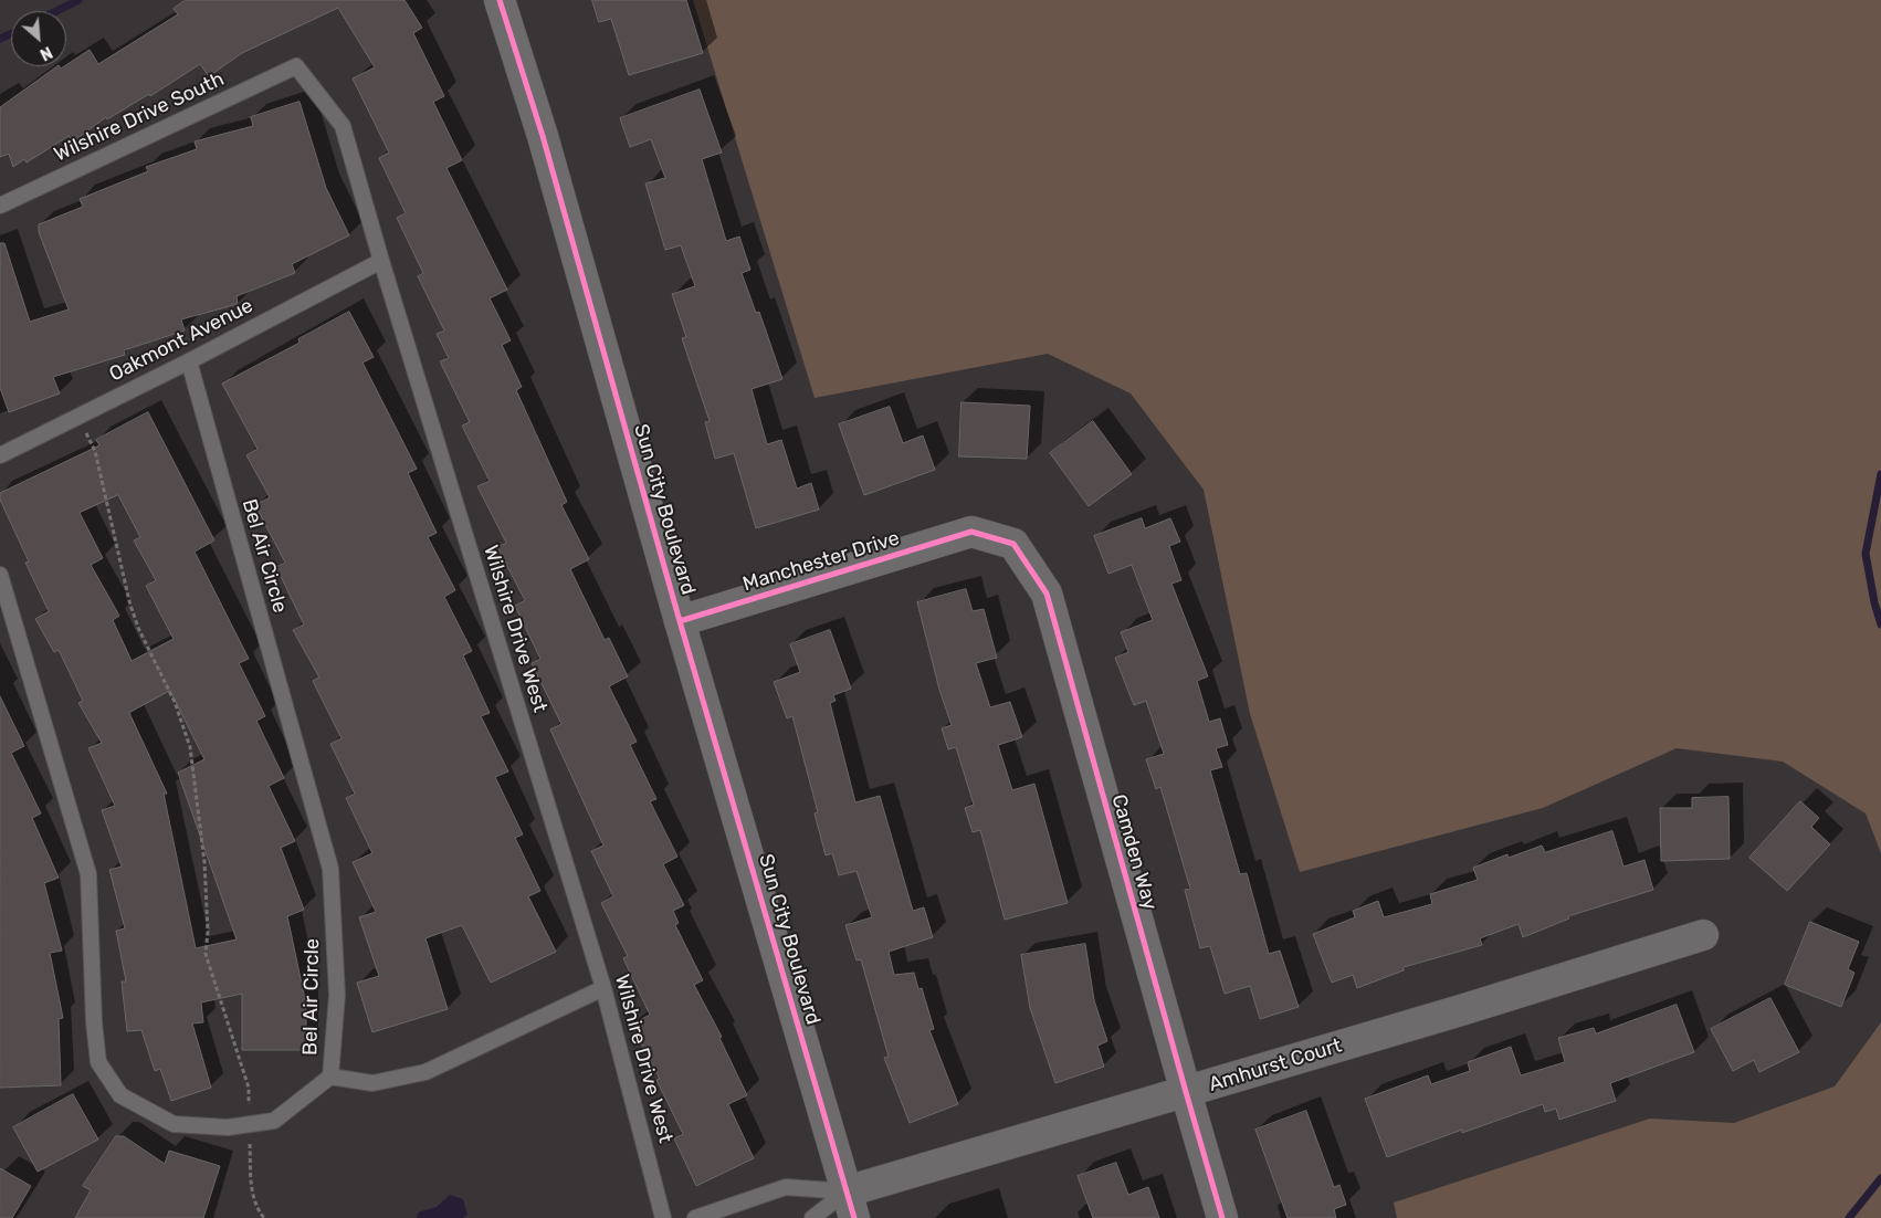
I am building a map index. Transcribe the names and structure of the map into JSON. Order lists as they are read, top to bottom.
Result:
{
  "streets": {
    "street": [
      "Sun City Boulevard",
      "Manchester Drive",
      "Camden Way",
      "Amhurst Court"
    ],
    "lane": [
      "Wilshire Drive South",
      "Oakmont Avenue",
      "Bel Air Circle",
      "Wilshire Drive West"
    ]
  },
  "crossings": [
    ["Wilshire Drive South", "Wilshire Drive West"],
    ["Oakmont Avenue", "Bel Air Circle"],
    ["Oakmont Avenue", "Wilshire Drive West"],
    ["Sun City Boulevard", "Manchester Drive"],
    ["Sun City Boulevard", "Amhurst Court"],
    ["Manchester Drive", "Camden Way"],
    ["Camden Way", "Amhurst Court"]
  ],
  "north": "bottom right"
}
